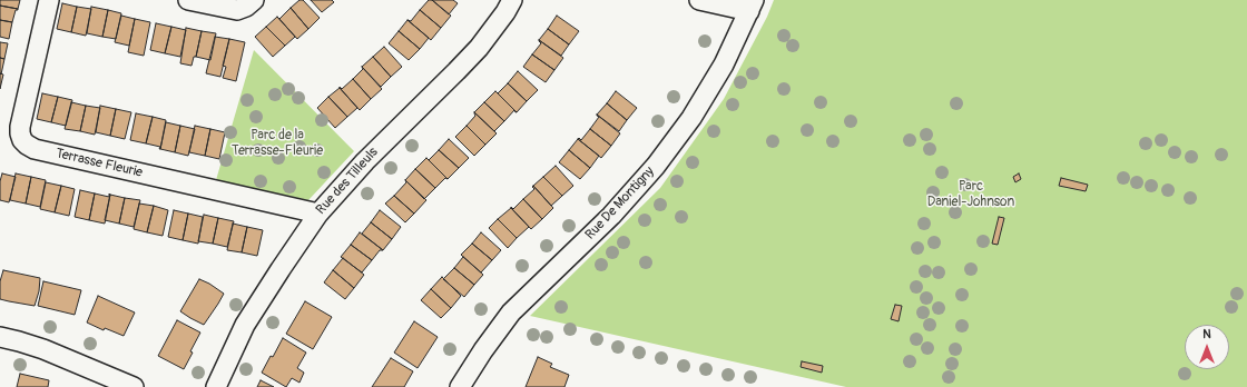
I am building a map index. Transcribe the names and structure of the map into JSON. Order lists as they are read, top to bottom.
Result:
{
  "streets": {
    "street": ["Terrasse Fleurie", "Rue des Tilleuls", "Rue De Montigny"]
  },
  "crossings": [
    ["Terrasse Fleurie", "Rue des Tilleuls"]
  ],
  "parks": ["Parc de la Terrasse-Fleurie", "Parc Daniel-Johnson"],
  "north": "top"
}
